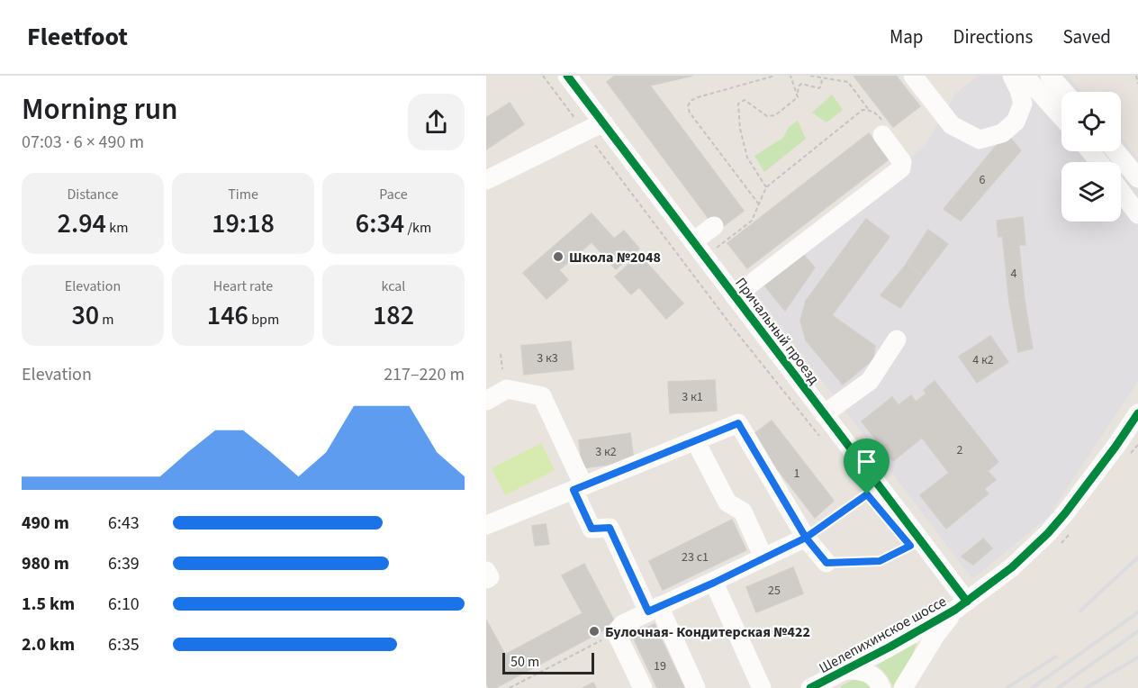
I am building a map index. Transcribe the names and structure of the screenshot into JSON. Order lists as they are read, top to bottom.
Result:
{
  "streets": {
    "street": ["Причальный проезд", "Шелепихинское шоссе"]
  },
  "crossings": [
    ["Причальный проезд", "Шелепихинское шоссе"]
  ],
  "places": ["Школа №2048", "Булочная- Кондитерская №422"],
  "house_numbers": [
    "6",
    "4",
    "3 к3",
    "4 к2",
    "3 к1",
    "2",
    "3 к2",
    "1",
    "23 c1",
    "25",
    "19"
  ],
  "scale_bar": "50 m",
  "page": {
    "header": "Fleetfoot",
    "nav": ["Map", "Directions", "Saved"],
    "heading": ["Morning run", "07:03 · 6 × 490 m"],
    "stats": [
      ["Distance", "2.94 km"],
      ["Time", "19:18"],
      ["Pace", "6:34 /km"],
      ["Elevation", "30 m"],
      ["Heart rate", "146 bpm"],
      ["kcal", "182"]
    ],
    "chart": ["Elevation", "217–220 m"],
    "list": [
      {
        "name": "490 m",
        "note": "6:43"
      },
      {
        "name": "980 m",
        "note": "6:39"
      },
      {
        "name": "1.5 km",
        "note": "6:10"
      },
      {
        "name": "2.0 km",
        "note": "6:35"
      }
    ],
    "scale": "50 m"
  }
}
